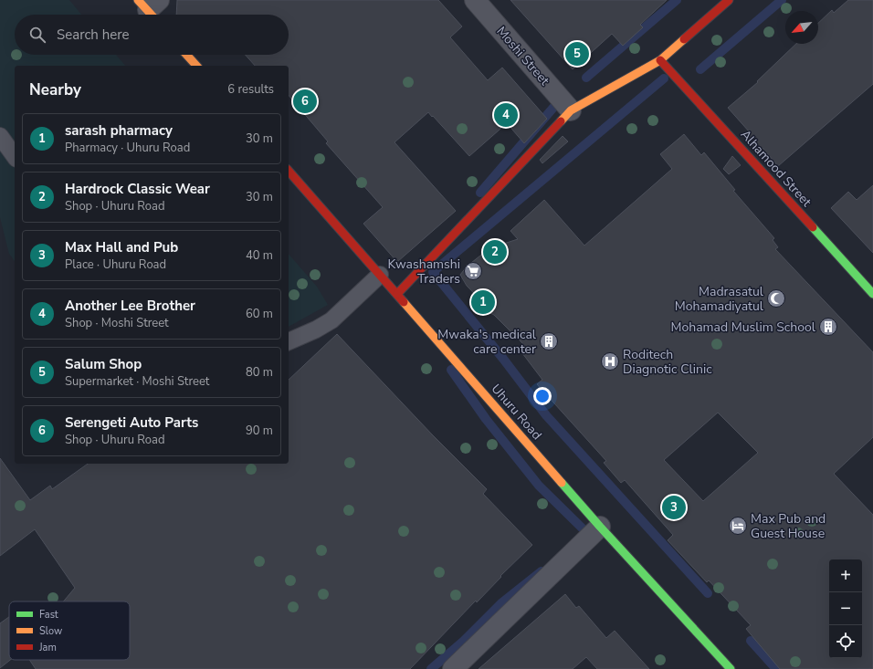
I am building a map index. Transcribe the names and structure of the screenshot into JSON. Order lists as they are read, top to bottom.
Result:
{
  "streets": {
    "street": ["Moshi Street", "Alhamood Street", "Uhuru Road"]
  },
  "places": {
    "supermarket": ["Kwashamshi Traders"],
    "mosque": ["Madrasatul Mohamadiyatul"],
    "building": ["Mohamad Muslim School", "Mwaka's medical care center"],
    "hospital": ["Roditech Diagnotic Clinic"],
    "hotel": ["Max Pub and Guest House"]
  },
  "legend": ["Fast", "Slow", "Jam"],
  "north": "bottom left",
  "page": {
    "search": "Search here",
    "pins": [
      "5",
      "6",
      "4",
      "2",
      "1",
      "3"
    ],
    "heading": ["Nearby", "6 results"],
    "list": [
      {
        "mark": "1",
        "name": "sarash pharmacy",
        "note": "Pharmacy · Uhuru Road",
        "value": "30 m"
      },
      {
        "mark": "2",
        "name": "Hardrock Classic Wear",
        "note": "Shop · Uhuru Road",
        "value": "30 m"
      },
      {
        "mark": "3",
        "name": "Max Hall and Pub",
        "note": "Place · Uhuru Road",
        "value": "40 m"
      },
      {
        "mark": "4",
        "name": "Another Lee Brother",
        "note": "Shop · Moshi Street",
        "value": "60 m"
      },
      {
        "mark": "5",
        "name": "Salum Shop",
        "note": "Supermarket · Moshi Street",
        "value": "80 m"
      },
      {
        "mark": "6",
        "name": "Serengeti Auto Parts",
        "note": "Shop · Uhuru Road",
        "value": "90 m"
      }
    ],
    "map_buttons": ["+", "−"]
  }
}
